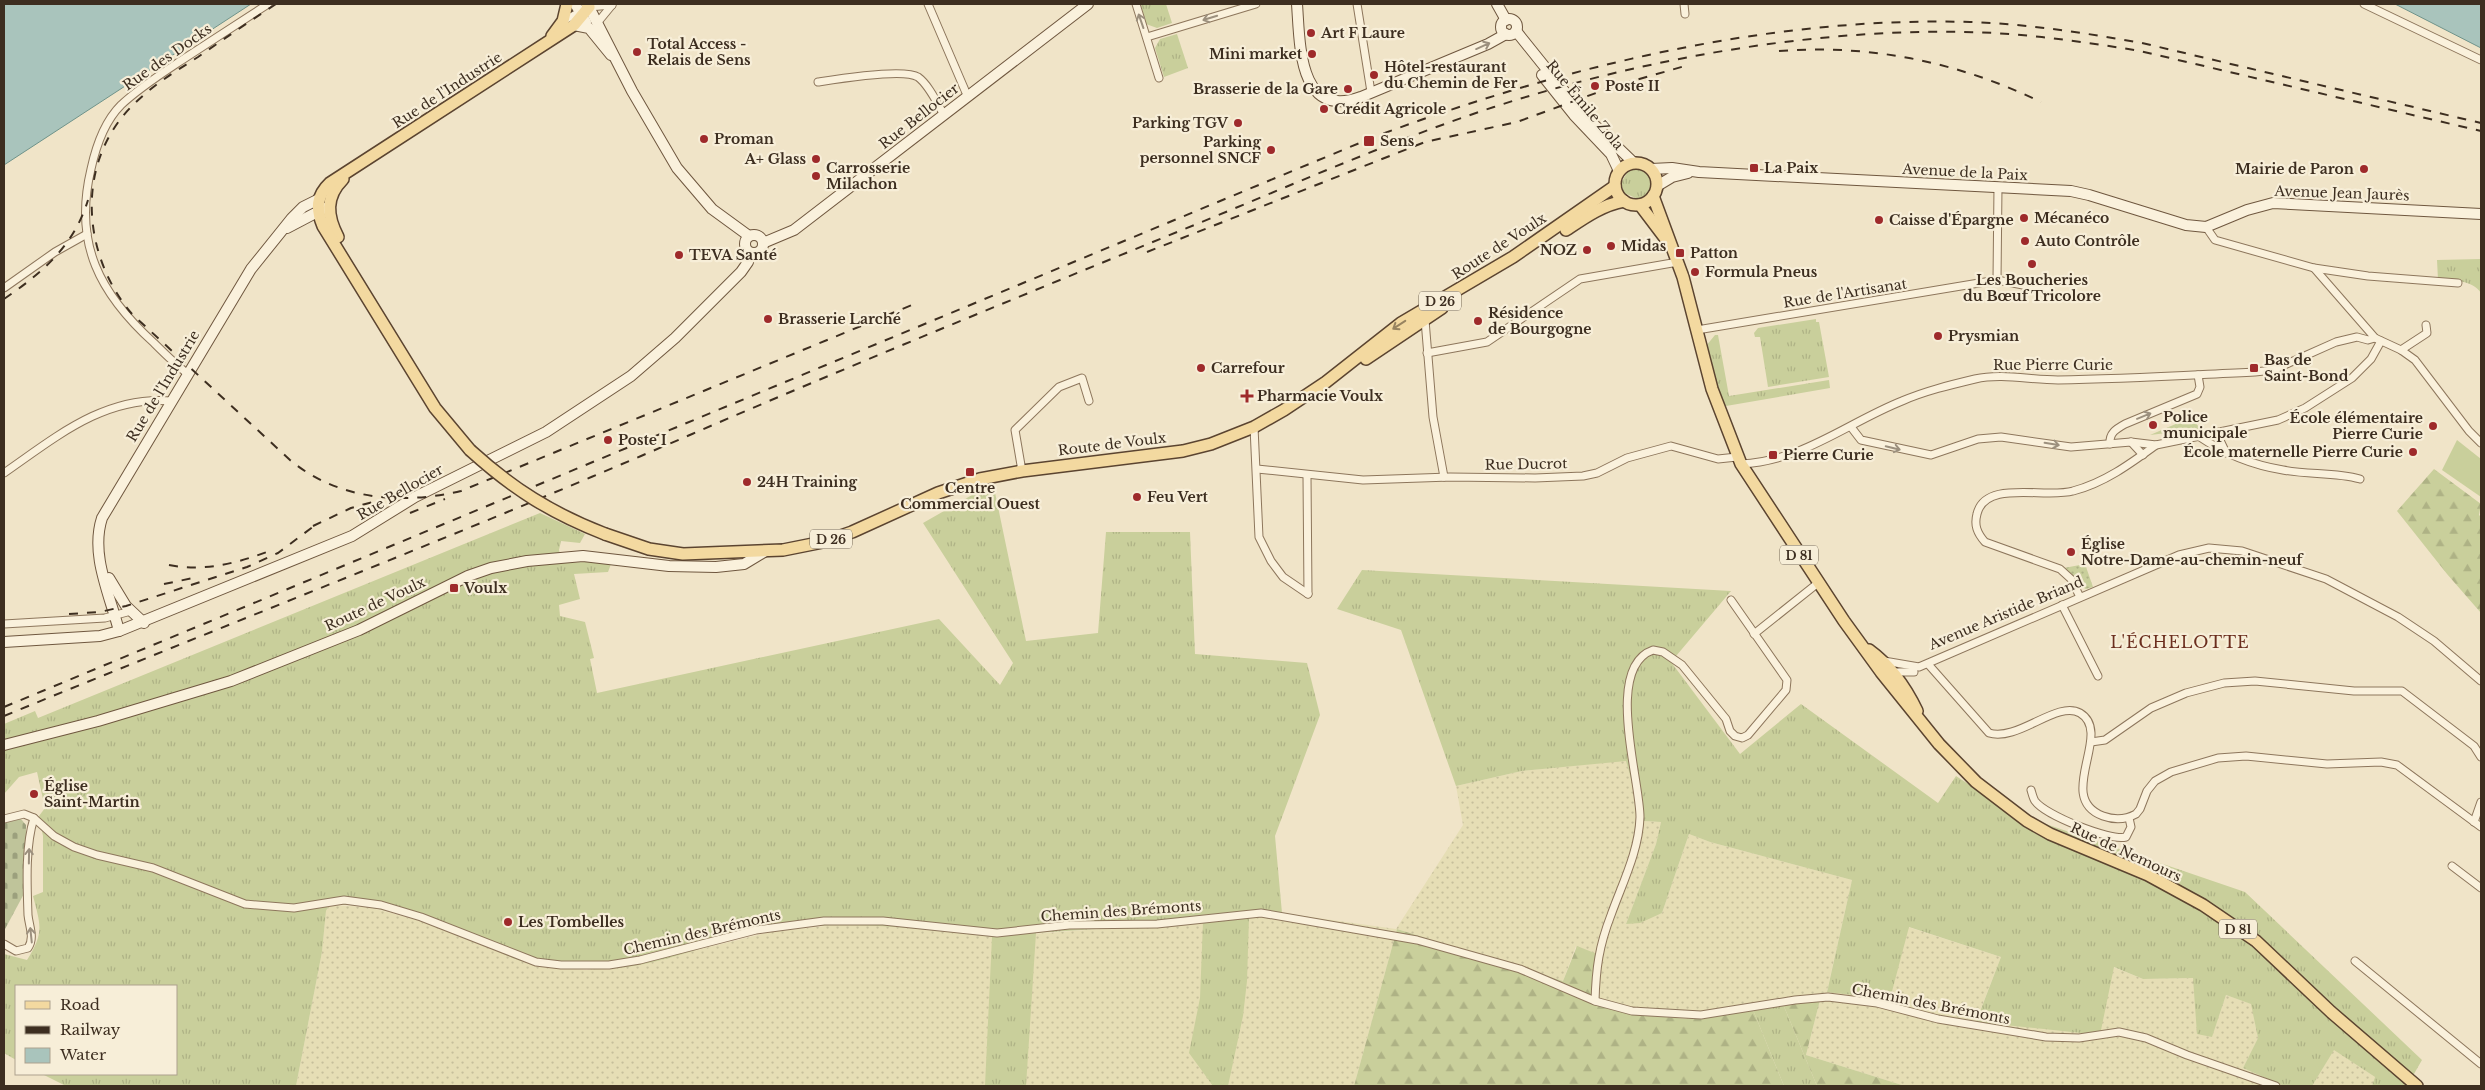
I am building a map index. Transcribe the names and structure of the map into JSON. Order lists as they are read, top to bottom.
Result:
{
  "streets": {
    "main road": [
      "Rue de l'Industrie",
      "Rue Émile Zola",
      "Rue Bellocier",
      "Avenue de la Paix",
      "Avenue Jean Jaurès",
      "Route de Voulx",
      "D 26",
      "D 81",
      "Rue de Nemours"
    ],
    "street": [
      "Rue des Docks",
      "Rue de l'Artisanat",
      "Rue Pierre Curie",
      "Rue Ducrot",
      "Avenue Aristide Briand",
      "Chemin des Brémonts"
    ]
  },
  "crossings": [
    ["Rue des Docks", "Rue de l'Industrie"],
    ["Rue de l'Industrie", "Rue Bellocier"],
    ["Rue Émile Zola", "Route de Voulx"],
    ["Rue Émile Zola", "D 81"],
    ["Avenue de la Paix", "Avenue Jean Jaurès"],
    ["Route de Voulx", "D 81"],
    ["Rue de l'Artisanat", "D 81"],
    ["Rue Pierre Curie", "Rue Ducrot"],
    ["Rue Pierre Curie", "D 81"],
    ["Rue Ducrot", "D 81"],
    ["D 81", "Avenue Aristide Briand"],
    ["D 81", "Rue de Nemours"],
    ["Avenue Aristide Briand", "Rue de Nemours"]
  ],
  "districts": ["L'ÉCHELOTTE"],
  "places": {
    "other": [
      "Art F Laure",
      "Total Access - Relais de Sens",
      "Mini market",
      "Hôtel-restaurant du Chemin de Fer",
      "Poste II",
      "Brasserie de la Gare",
      "Crédit Agricole",
      "Parking TGV",
      "Proman",
      "Parking personnel SNCF",
      "A+ Glass",
      "Mairie de Paron",
      "Carrosserie Milachon",
      "Mécanéco",
      "Caisse d'Épargne",
      "Auto Contrôle",
      "Midas",
      "NOZ",
      "TEVA Santé",
      "Les Boucheries du Bœuf Tricolore",
      "Formula Pneus",
      "Brasserie Larché",
      "Résidence de Bourgogne",
      "Prysmian",
      "Carrefour",
      "Police municipale",
      "École élémentaire Pierre Curie",
      "Poste I",
      "École maternelle Pierre Curie",
      "24H Training",
      "Feu Vert",
      "Église Notre-Dame-au-chemin-neuf",
      "Église Saint-Martin",
      "Les Tombelles"
    ],
    "transit": [
      "Sens",
      "La Paix",
      "Patton",
      "Bas de Saint-Bond",
      "Pierre Curie",
      "Centre Commercial Ouest",
      "Voulx"
    ],
    "health": ["Pharmacie Voulx"]
  },
  "legend": ["Road", "Railway", "Water"]
}
